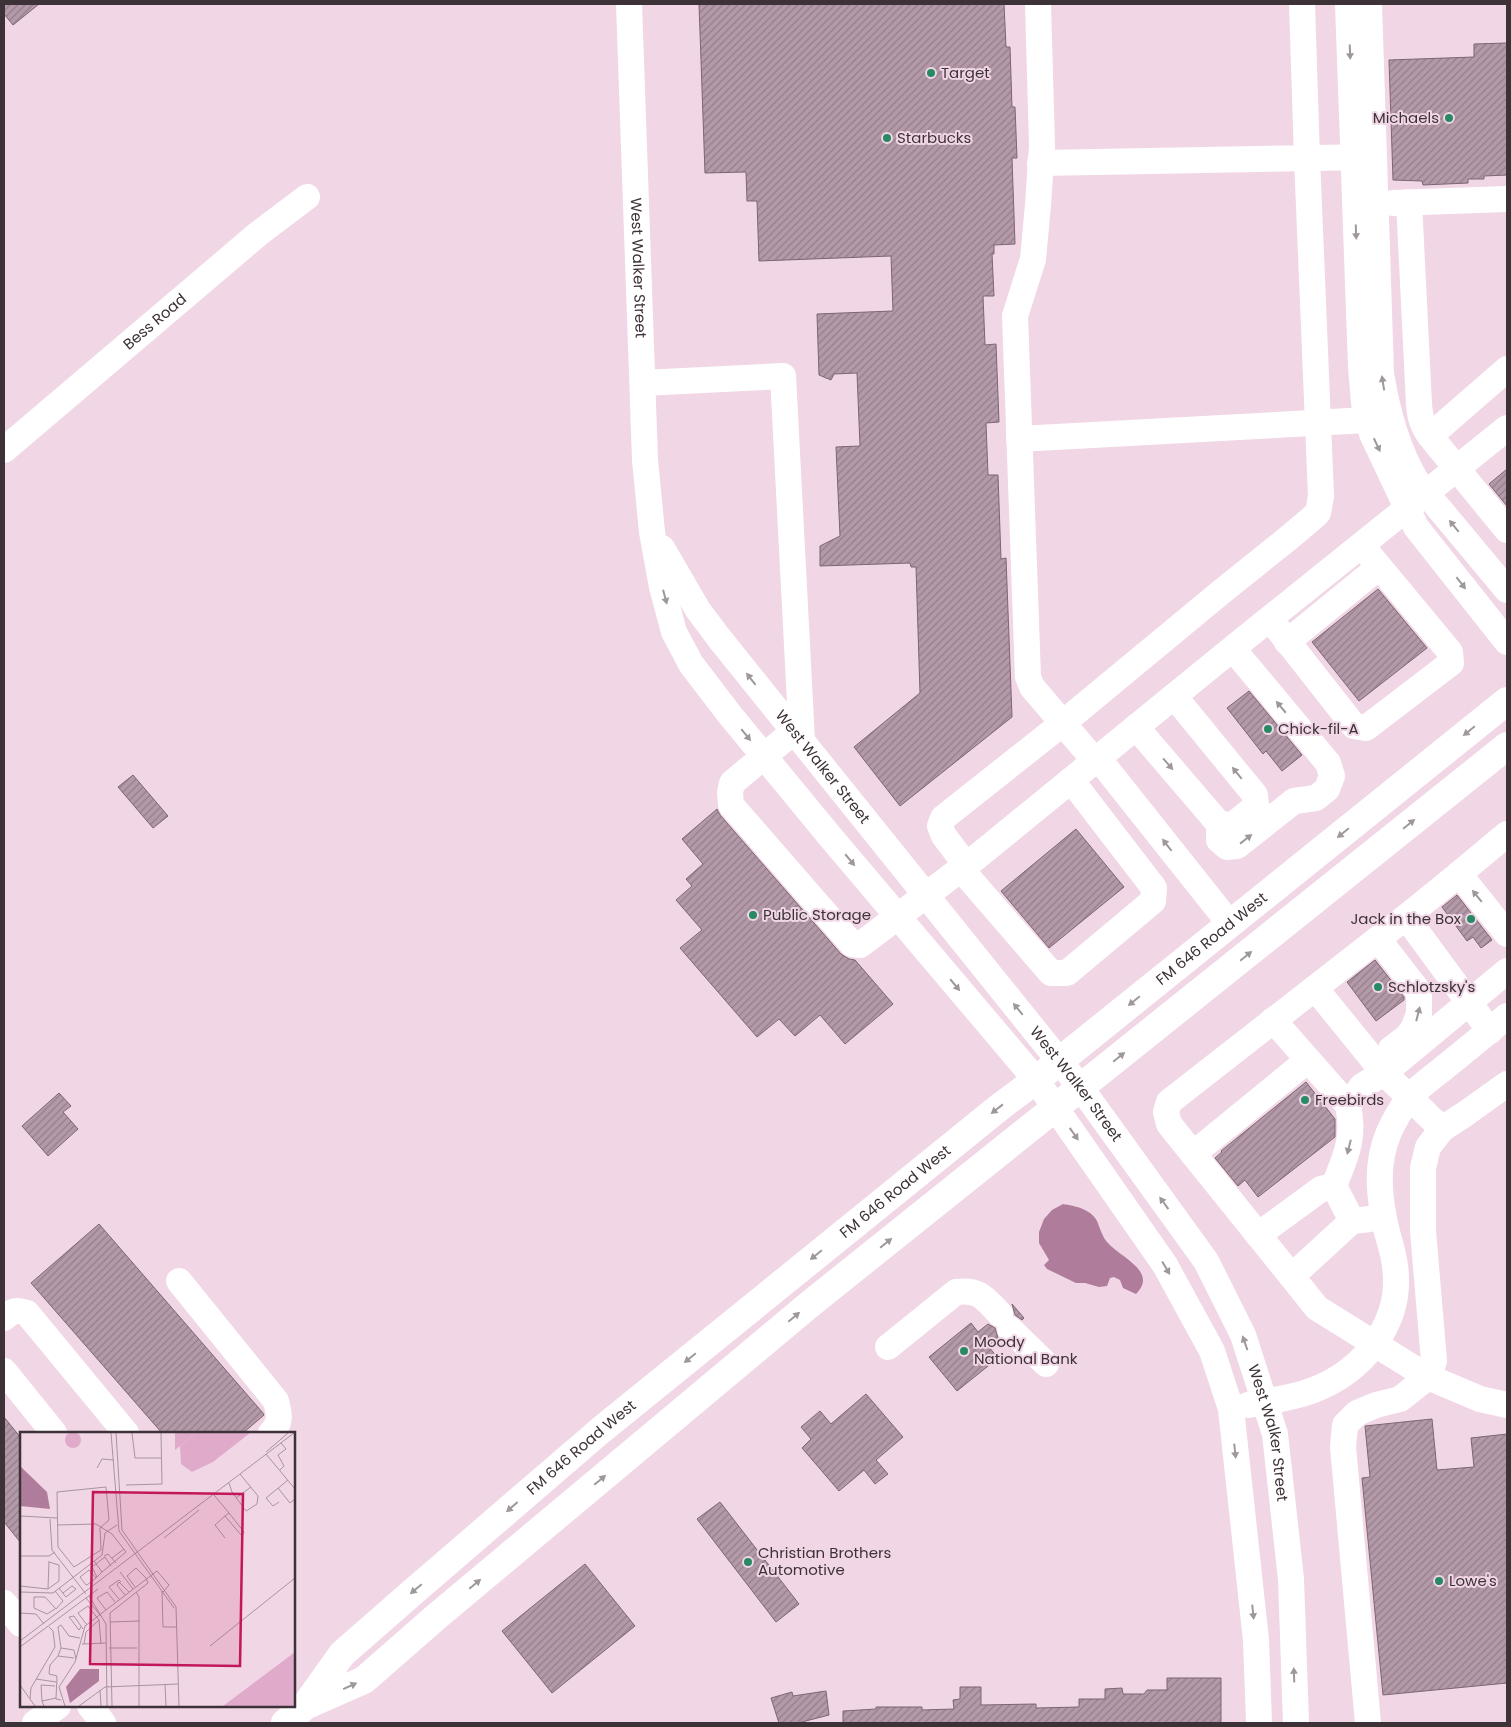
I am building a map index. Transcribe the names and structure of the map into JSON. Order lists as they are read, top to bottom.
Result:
{
  "streets": {
    "main road": ["FM 646 Road West"],
    "street": ["West Walker Street", "Bess Road"]
  },
  "crossings": [
    ["West Walker Street", "FM 646 Road West"]
  ],
  "places": [
    "Target",
    "Michaels",
    "Starbucks",
    "Chick-fil-A",
    "Public Storage",
    "Jack in the Box",
    "Schlotzsky's",
    "Freebirds",
    "Moody National Bank",
    "Christian Brothers Automotive",
    "Lowe's"
  ]
}
